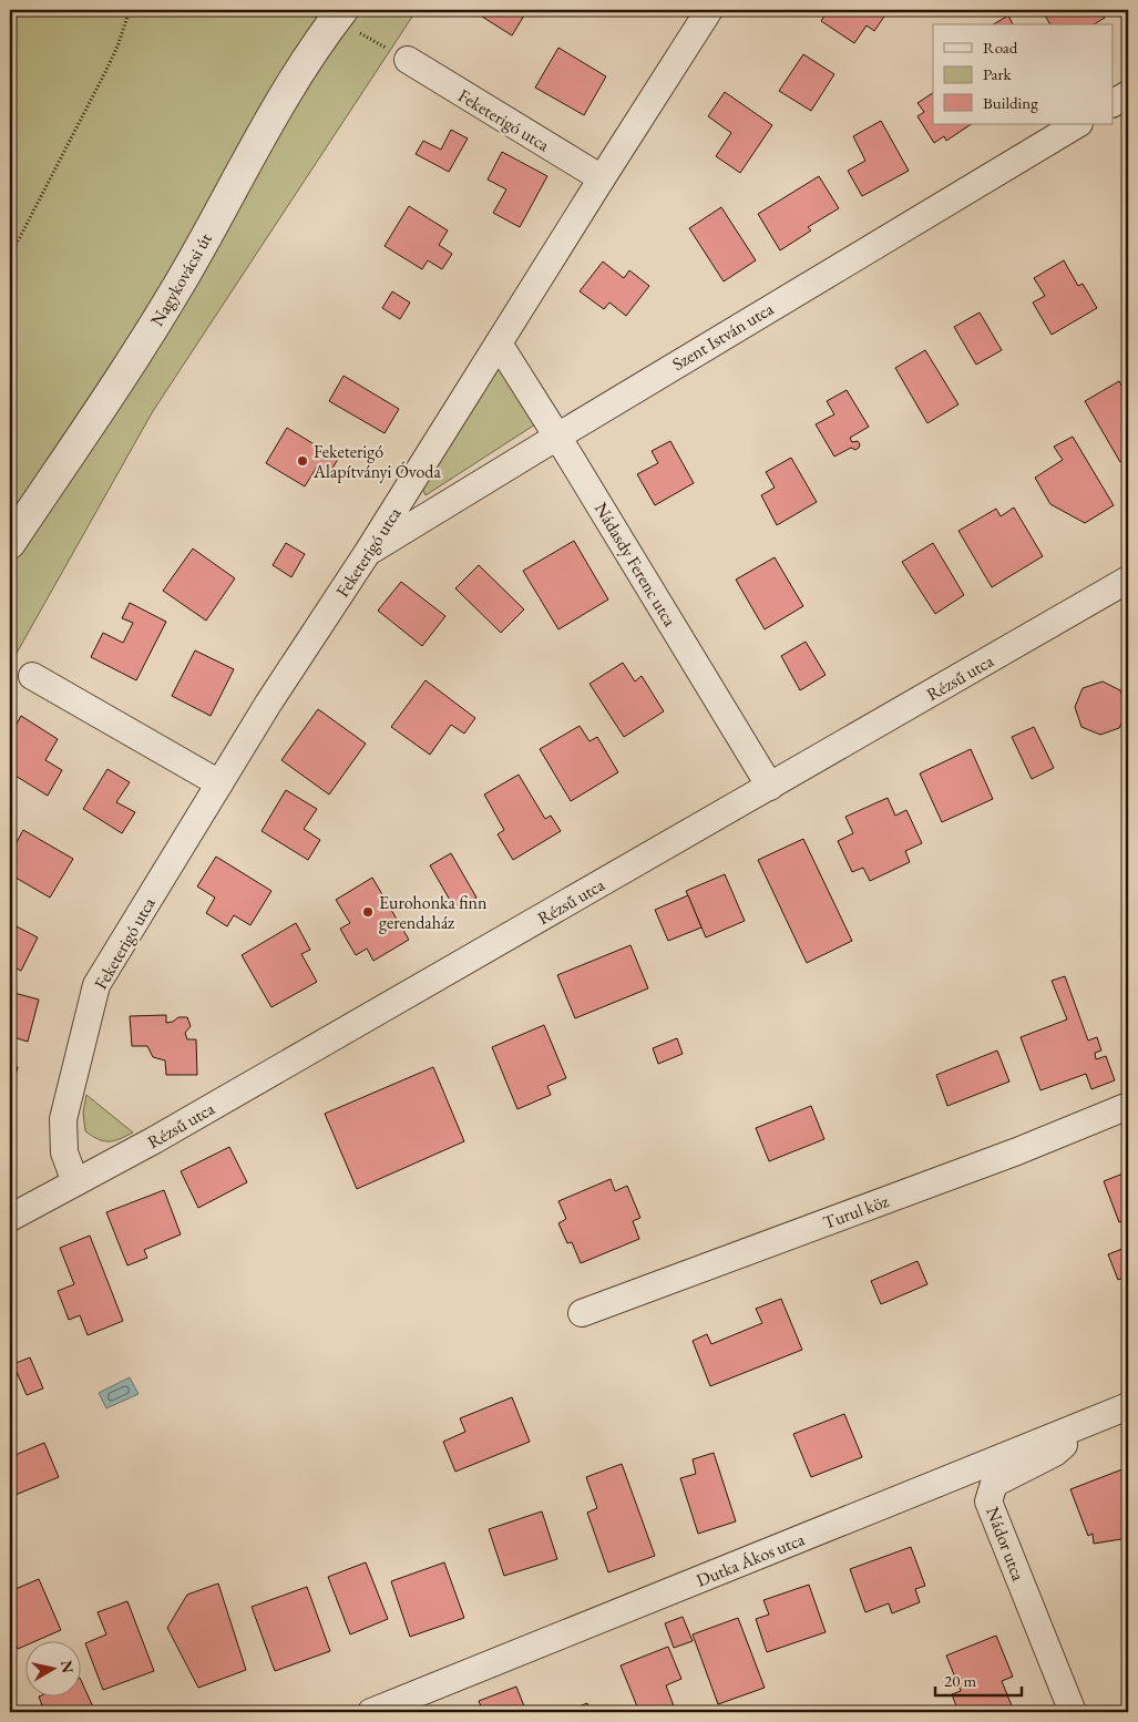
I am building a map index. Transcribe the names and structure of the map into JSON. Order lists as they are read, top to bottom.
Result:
{
  "streets": {
    "street": [
      "Feketerigó utca",
      "Nagykovácsi út",
      "Szent István utca",
      "Nádasdy Ferenc utca",
      "Rézsű utca",
      "Turul köz",
      "Nádor utca",
      "Dutka Ákos utca"
    ]
  },
  "crossings": [
    ["Feketerigó utca", "Szent István utca"],
    ["Feketerigó utca", "Nádasdy Ferenc utca"],
    ["Feketerigó utca", "Rézsű utca"],
    ["Szent István utca", "Nádasdy Ferenc utca"],
    ["Nádasdy Ferenc utca", "Rézsű utca"],
    ["Nádor utca", "Dutka Ákos utca"]
  ],
  "places": ["Feketerigó Alapítványi Óvoda", "Eurohonka finn gerendaház"],
  "legend": ["Road", "Park", "Building"],
  "scale_bar": "20 m",
  "north": "right"
}
